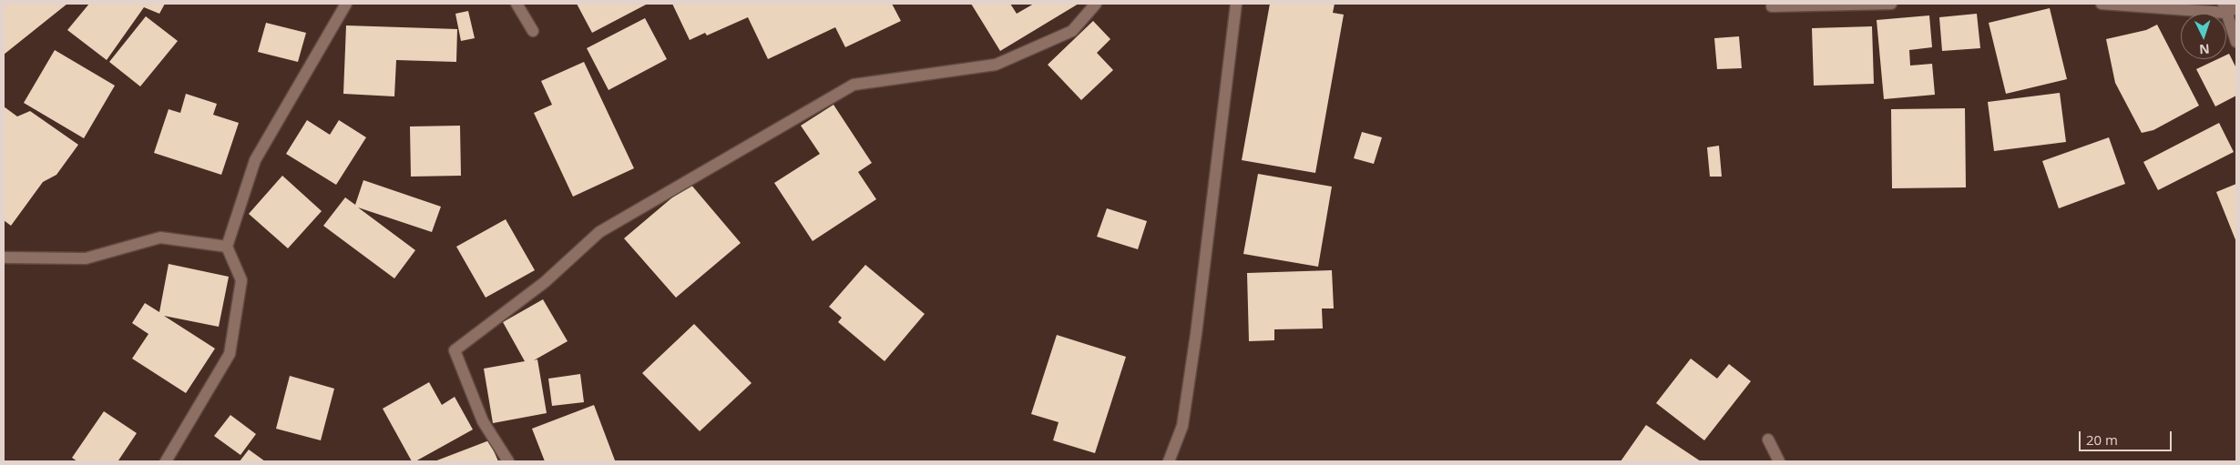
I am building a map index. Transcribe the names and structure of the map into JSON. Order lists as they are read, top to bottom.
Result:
{
  "scale_bar": "20 m",
  "north": "bottom"
}
